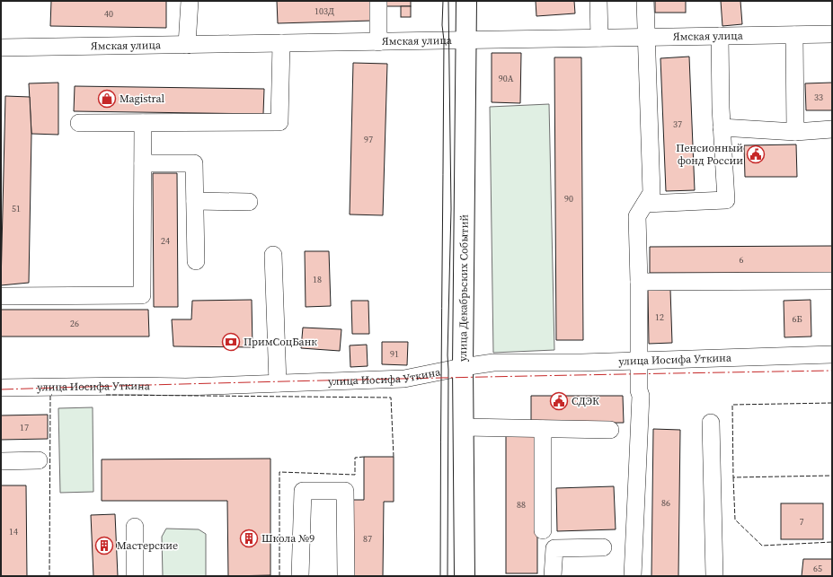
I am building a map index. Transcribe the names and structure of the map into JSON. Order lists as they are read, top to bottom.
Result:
{
  "streets": {
    "main road": ["улица Декабрьских Событий"],
    "street": ["Ямская улица", "улица Иосифа Уткина"]
  },
  "crossings": [
    ["Ямская улица", "улица Декабрьских Событий"],
    ["улица Декабрьских Событий", "улица Иосифа Уткина"]
  ],
  "places": {
    "shop": ["Magistral"],
    "public building": ["Пенсионный фонд России", "СДЭК"],
    "bank": ["ПримСоцБанк"],
    "building": ["Школа №9", "Мастерские"]
  },
  "house_numbers": [
    "103Д",
    "40",
    "90А",
    "33",
    "37",
    "97",
    "90",
    "51",
    "24",
    "6",
    "18",
    "12",
    "6Б",
    "26",
    "91",
    "17",
    "86",
    "88",
    "7",
    "14",
    "87",
    "65"
  ]
}
